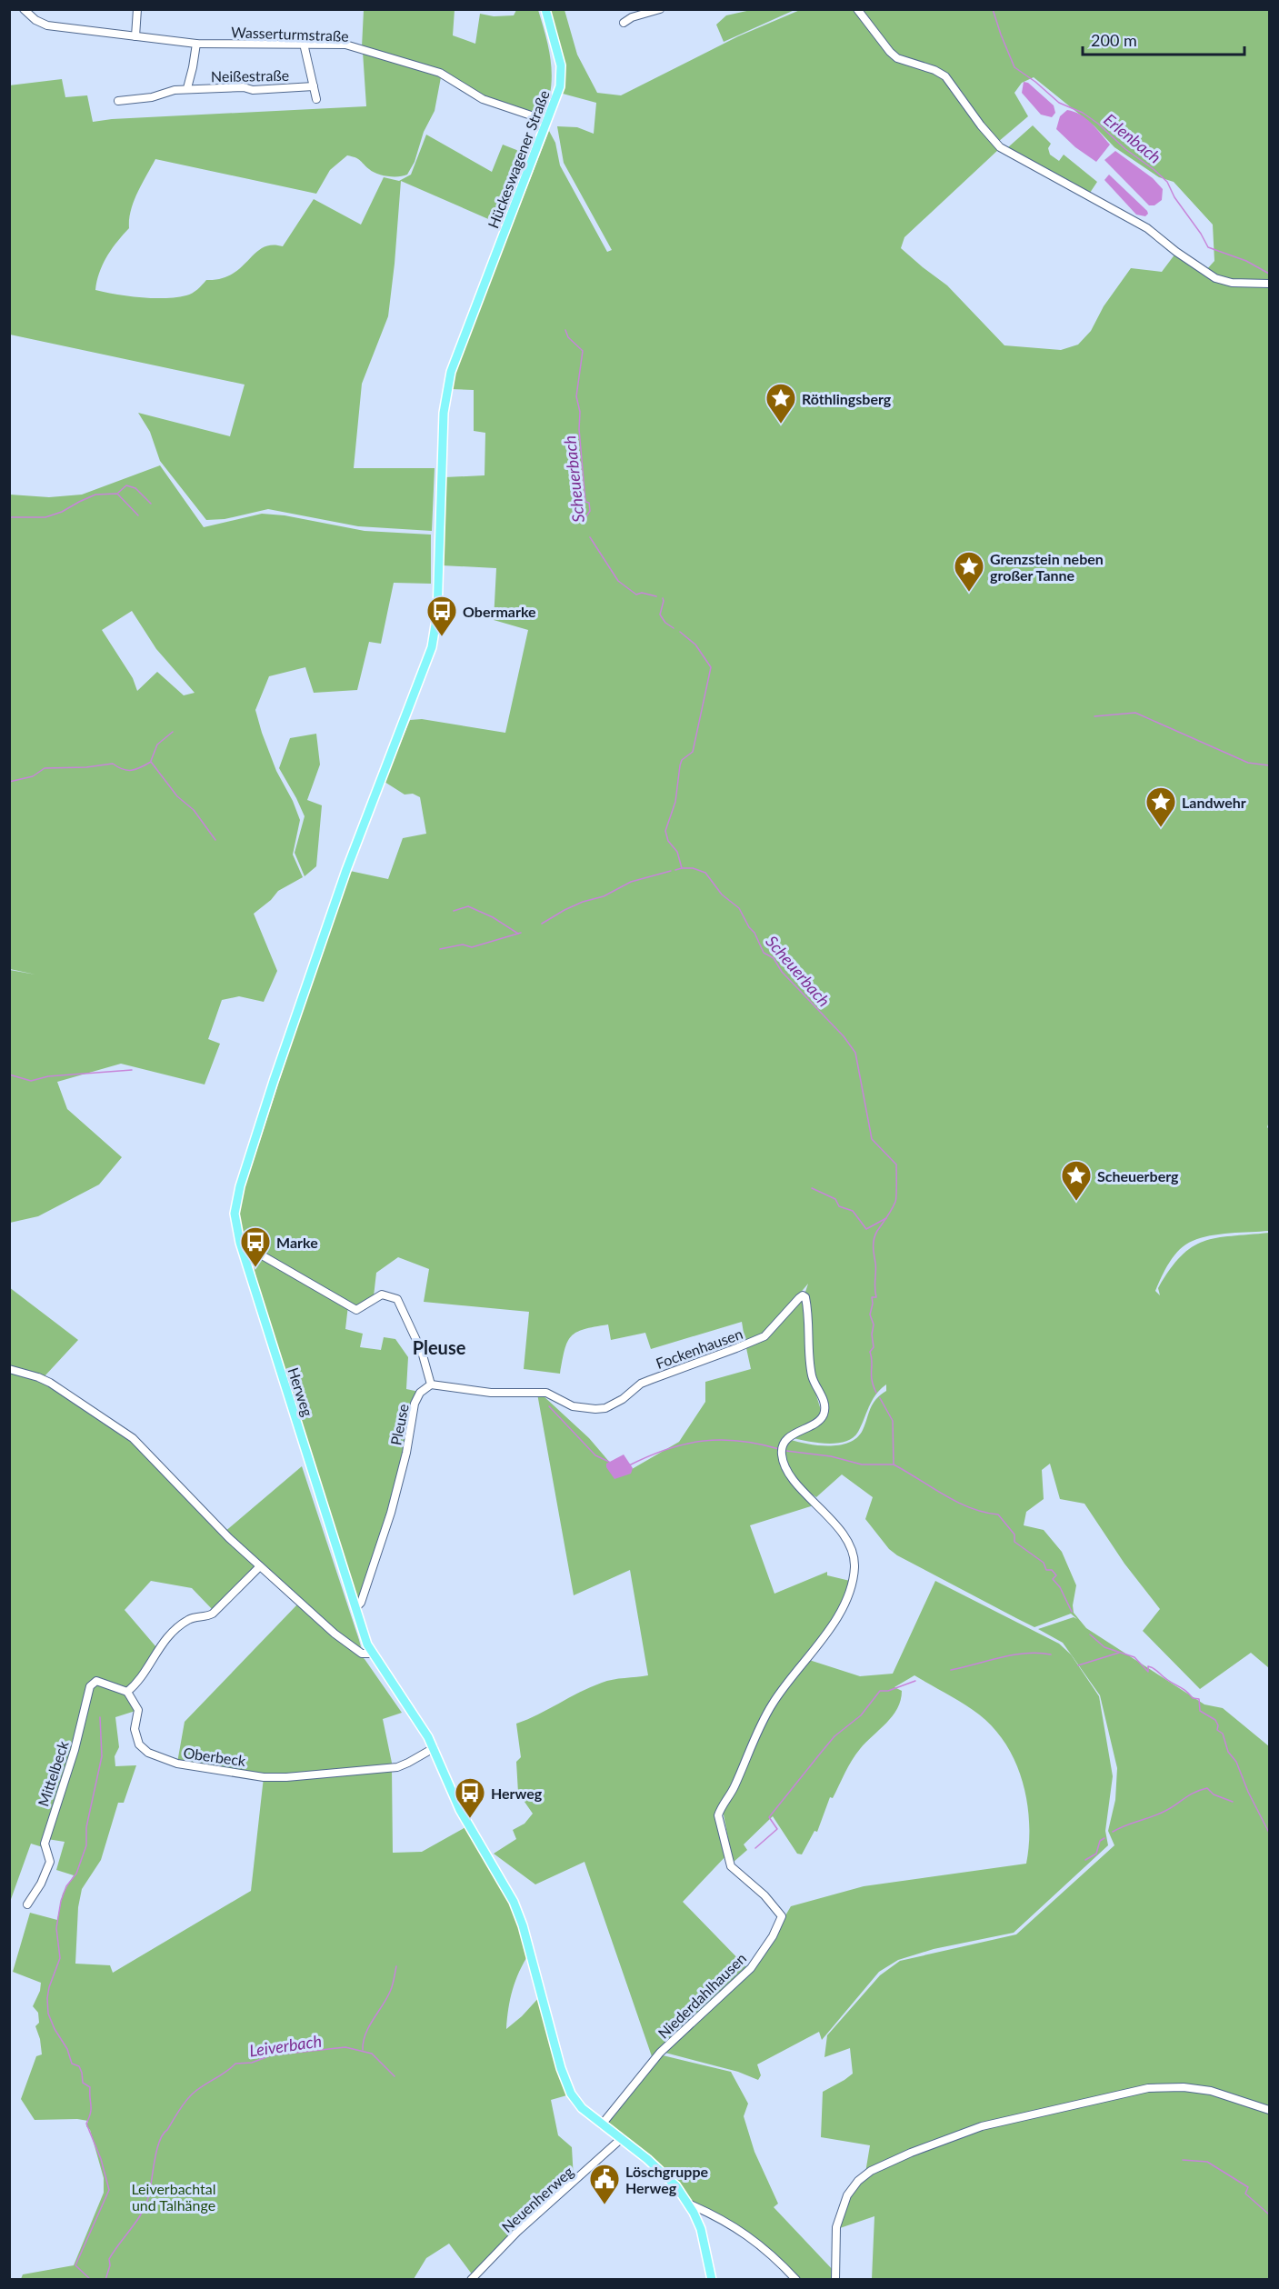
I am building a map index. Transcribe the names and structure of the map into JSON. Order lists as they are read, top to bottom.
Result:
{
  "streets": {
    "main road": ["Hückeswagener Straße", "Herweg"],
    "street": [
      "Wasserturmstraße",
      "Neißestraße",
      "Fockenhausen",
      "Pleuse",
      "Oberbeck",
      "Mittelbeck",
      "Niederdahlhausen",
      "Neuenherweg"
    ]
  },
  "crossings": [
    ["Wasserturmstraße", "Neißestraße"],
    ["Wasserturmstraße", "Hückeswagener Straße"],
    ["Hückeswagener Straße", "Herweg"],
    ["Fockenhausen", "Pleuse"],
    ["Fockenhausen", "Niederdahlhausen"],
    ["Herweg", "Pleuse"],
    ["Herweg", "Oberbeck"],
    ["Herweg", "Niederdahlhausen"],
    ["Herweg", "Neuenherweg"],
    ["Oberbeck", "Mittelbeck"]
  ],
  "districts": ["Pleuse"],
  "water": ["Erlenbach", "Scheuerbach", "Leiverbach"],
  "parks": ["Leiverbachtal und Talhänge"],
  "places": {
    "place": [
      "Röthlingsberg",
      "Grenzstein neben großer Tanne",
      "Landwehr",
      "Scheuerberg"
    ],
    "bus stop": ["Obermarke", "Marke", "Herweg"],
    "public building": ["Löschgruppe Herweg"]
  },
  "scale_bar": "200 m"
}
